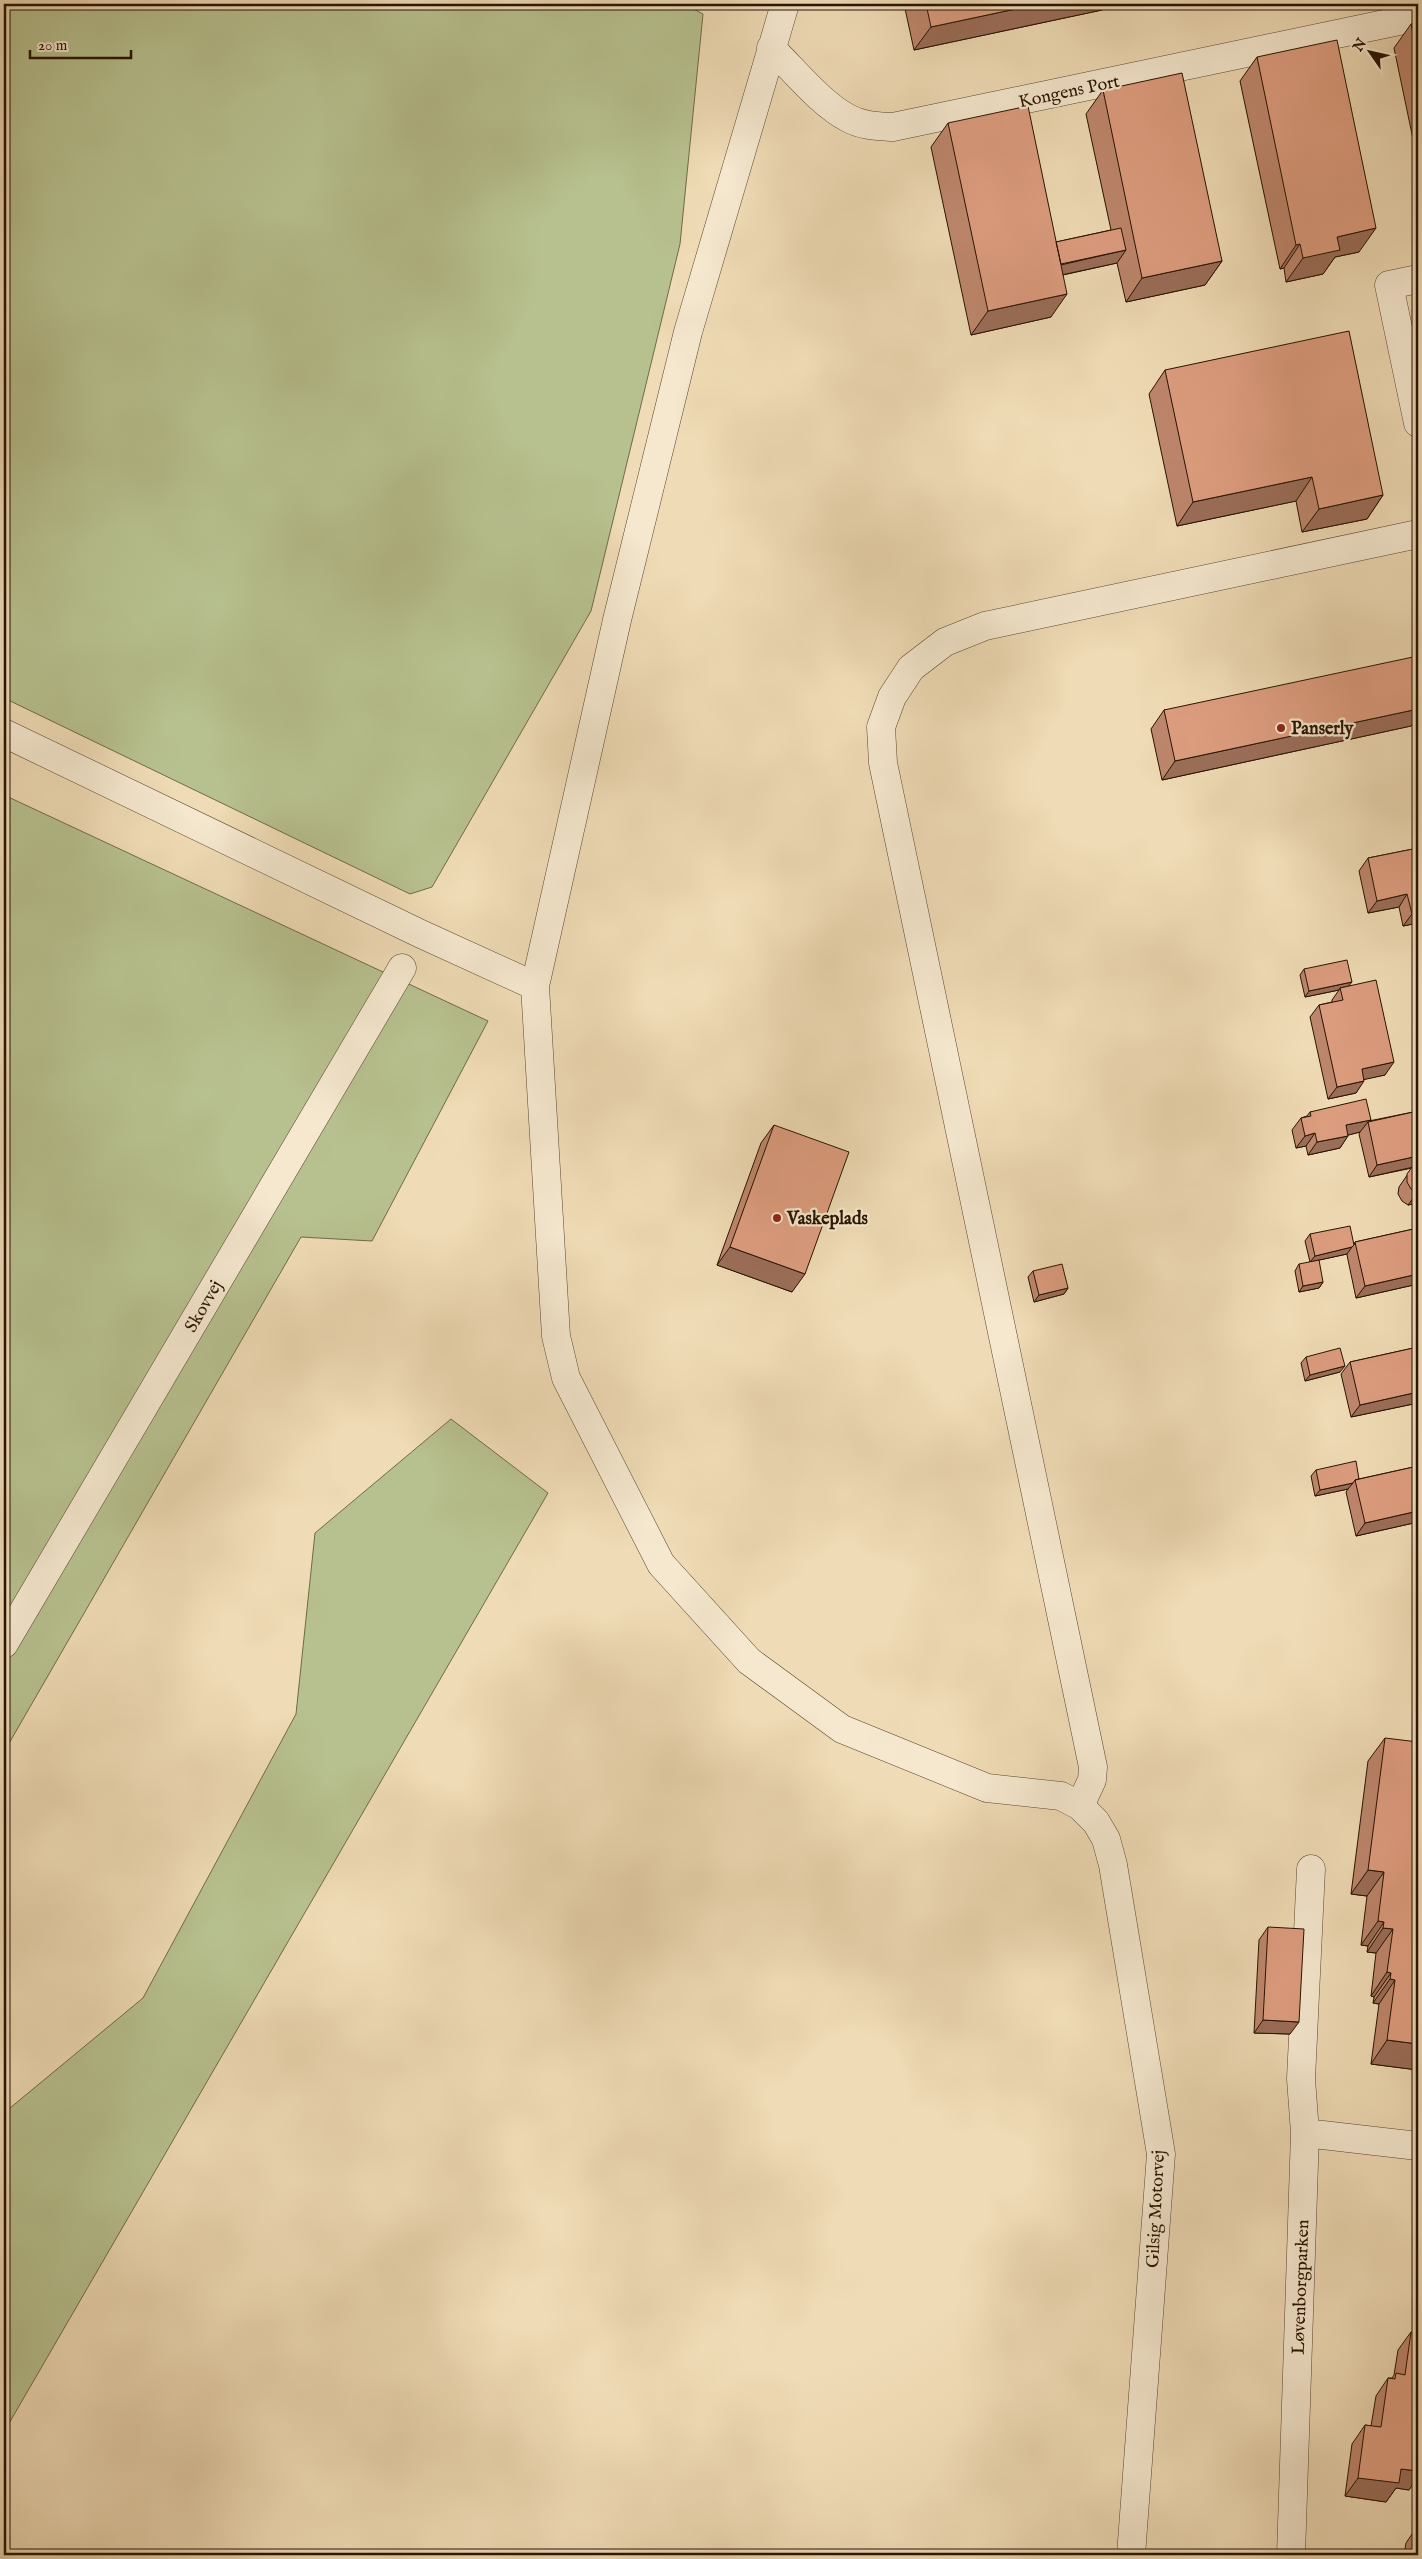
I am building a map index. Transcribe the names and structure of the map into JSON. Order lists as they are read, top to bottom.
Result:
{
  "streets": {
    "street": [
      "Kongens Port",
      "Skovvej",
      "Gilsig Motorvej",
      "Løvenborgparken"
    ]
  },
  "places": ["Panserly", "Vaskeplads"],
  "scale_bar": "20 m",
  "north": "top left"
}
